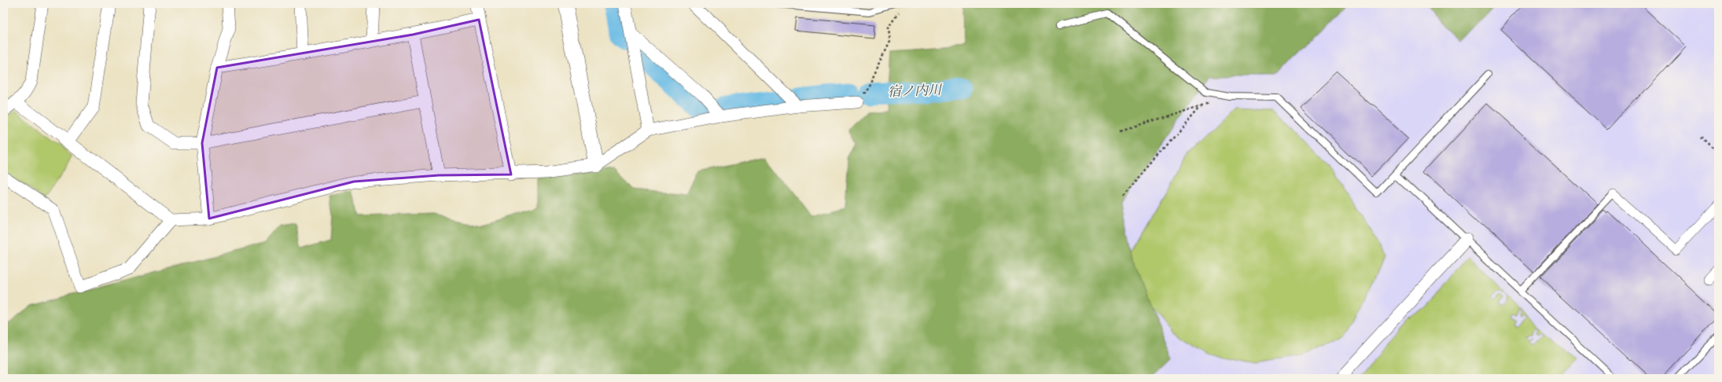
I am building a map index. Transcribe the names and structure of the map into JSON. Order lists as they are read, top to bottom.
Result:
{
  "water": ["宿ノ内川"]
}
